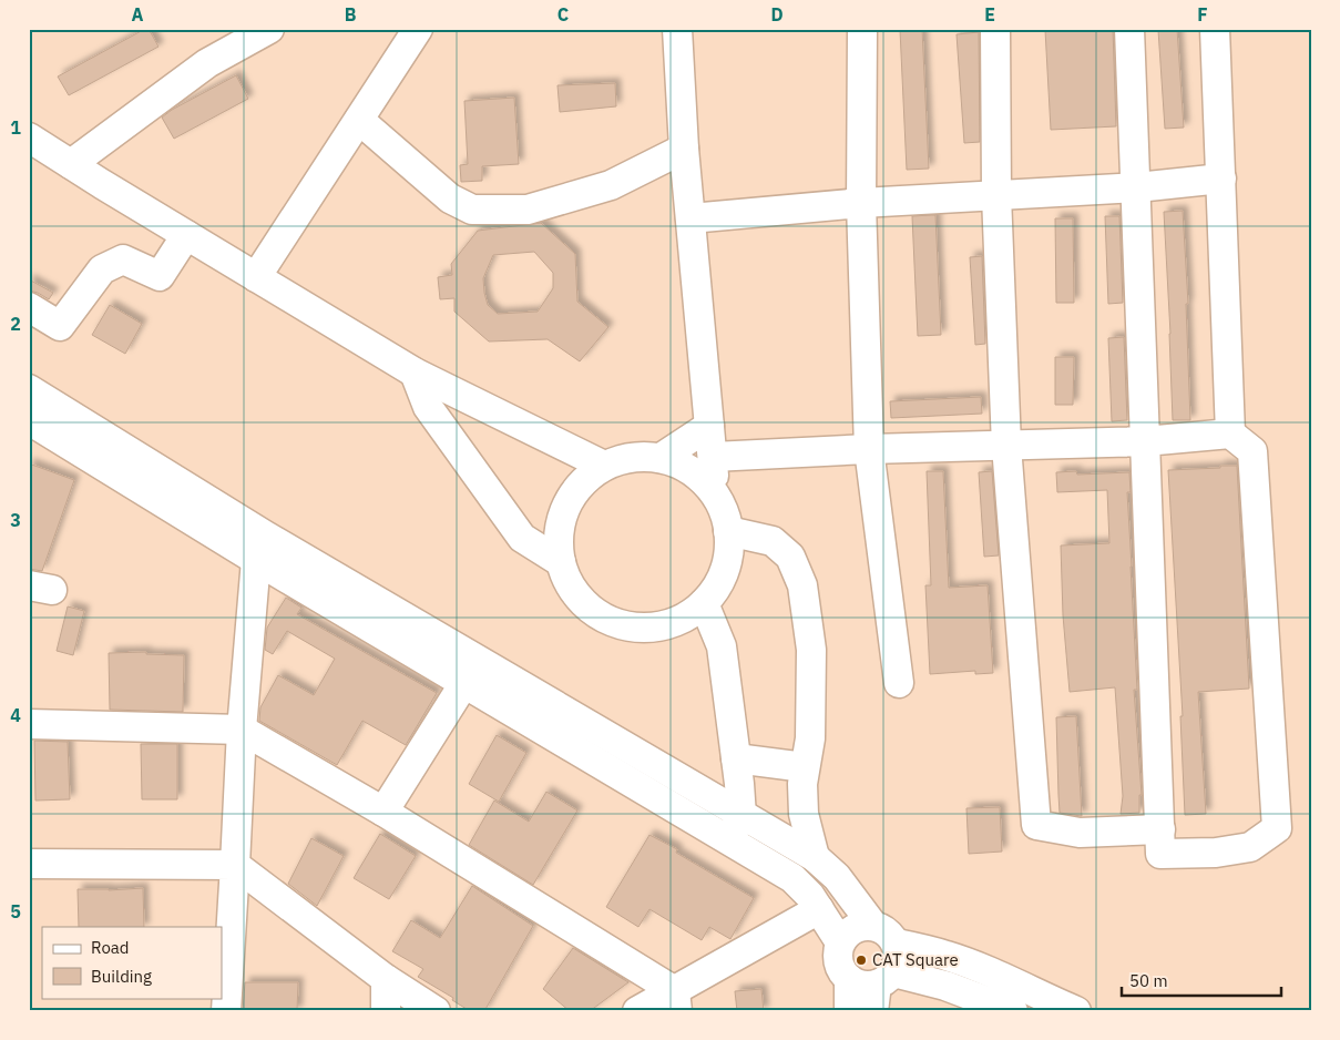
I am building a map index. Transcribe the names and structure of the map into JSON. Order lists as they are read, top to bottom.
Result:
{
  "places": ["CAT Square"],
  "legend": ["Road", "Building"],
  "scale_bar": "50 m",
  "grid": {
    "columns": [
      "A",
      "B",
      "C",
      "D",
      "E",
      "F"
    ],
    "rows": [
      "1",
      "2",
      "3",
      "4",
      "5"
    ]
  }
}
